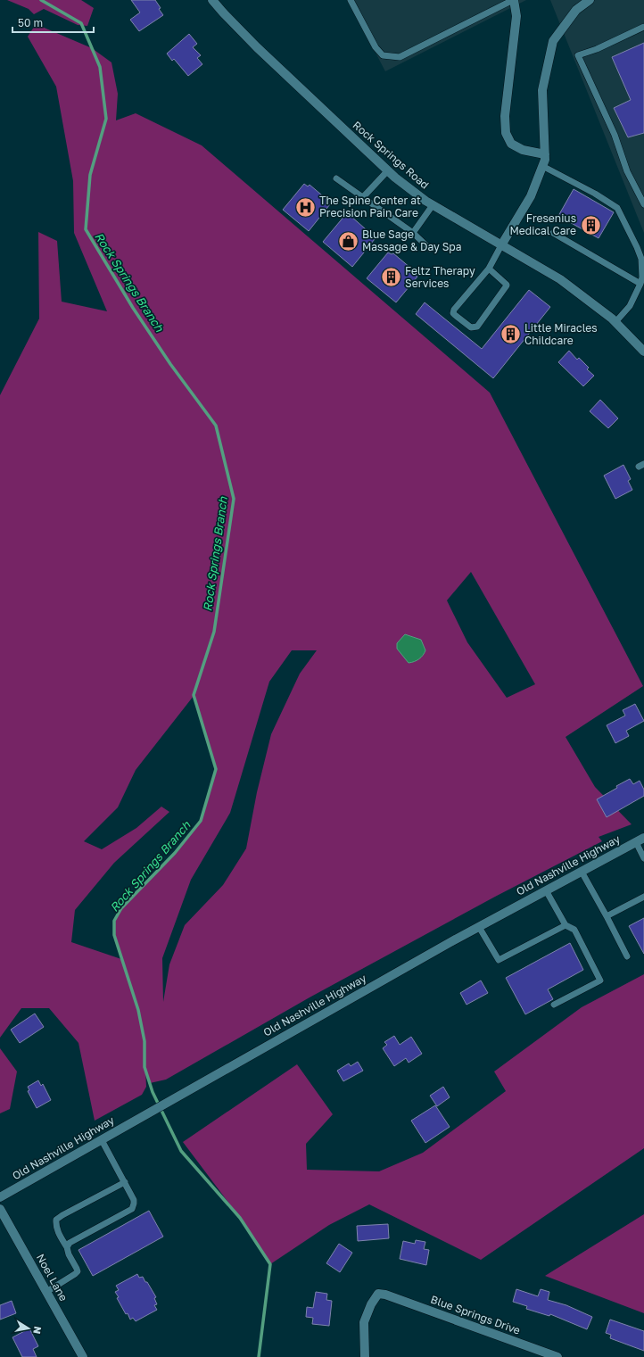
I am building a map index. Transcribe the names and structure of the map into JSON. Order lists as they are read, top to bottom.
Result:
{
  "streets": {
    "street": [
      "Rock Springs Road",
      "Old Nashville Highway",
      "Noel Lane",
      "Blue Springs Drive"
    ]
  },
  "water": ["Rock Springs Branch"],
  "places": {
    "hospital": ["The Spine Center at Precision Pain Care"],
    "building": ["Fresenius Medical Care", "Feltz Therapy Services", "Little Miracles Childcare"],
    "shop": ["Blue Sage Massage & Day Spa"]
  },
  "scale_bar": "50 m",
  "north": "right"
}
